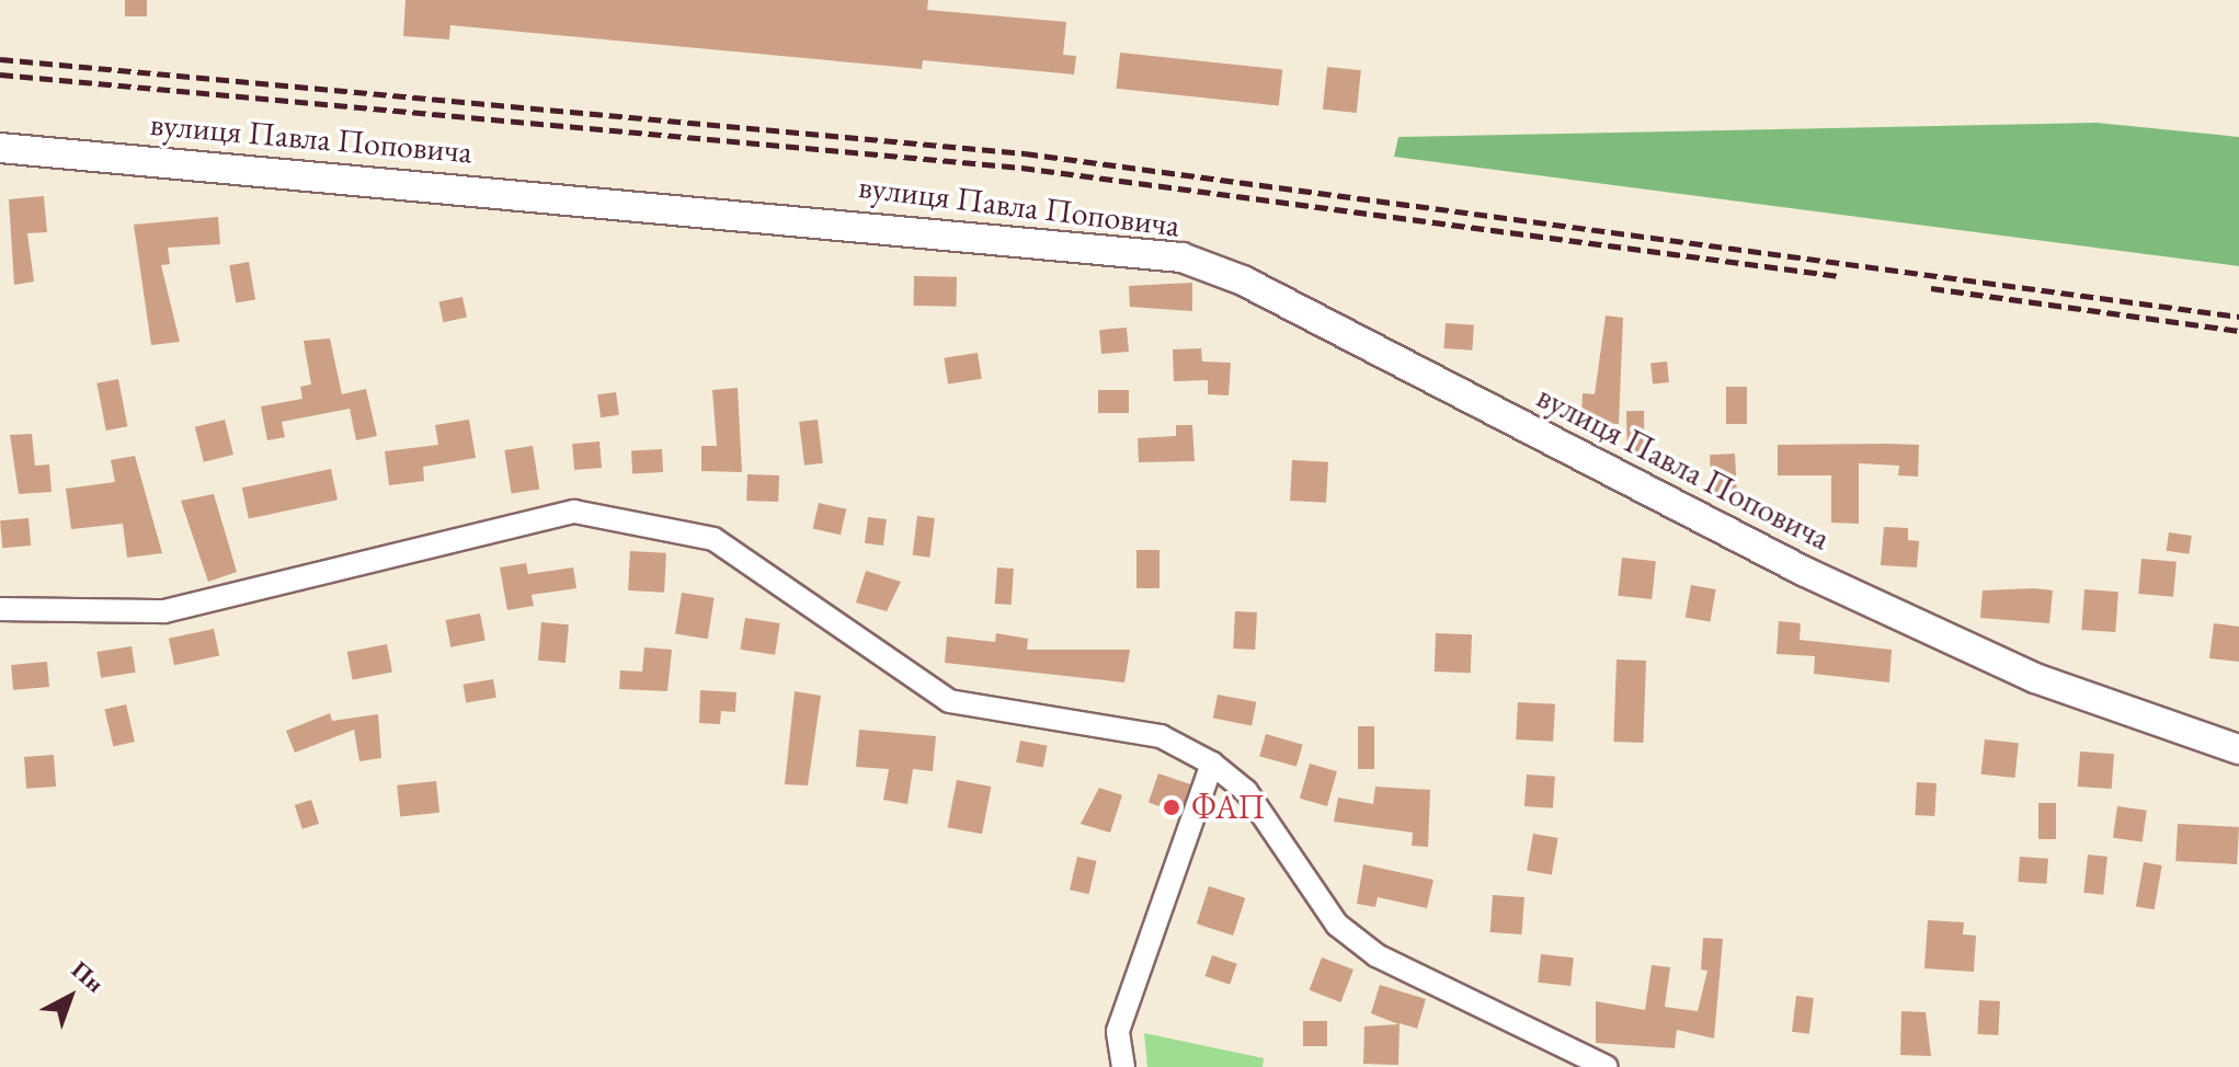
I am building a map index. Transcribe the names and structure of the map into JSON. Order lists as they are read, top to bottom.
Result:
{
  "streets": {
    "street": ["вулиця Павла Поповича"]
  },
  "places": ["ФАП"],
  "north": "top right"
}
